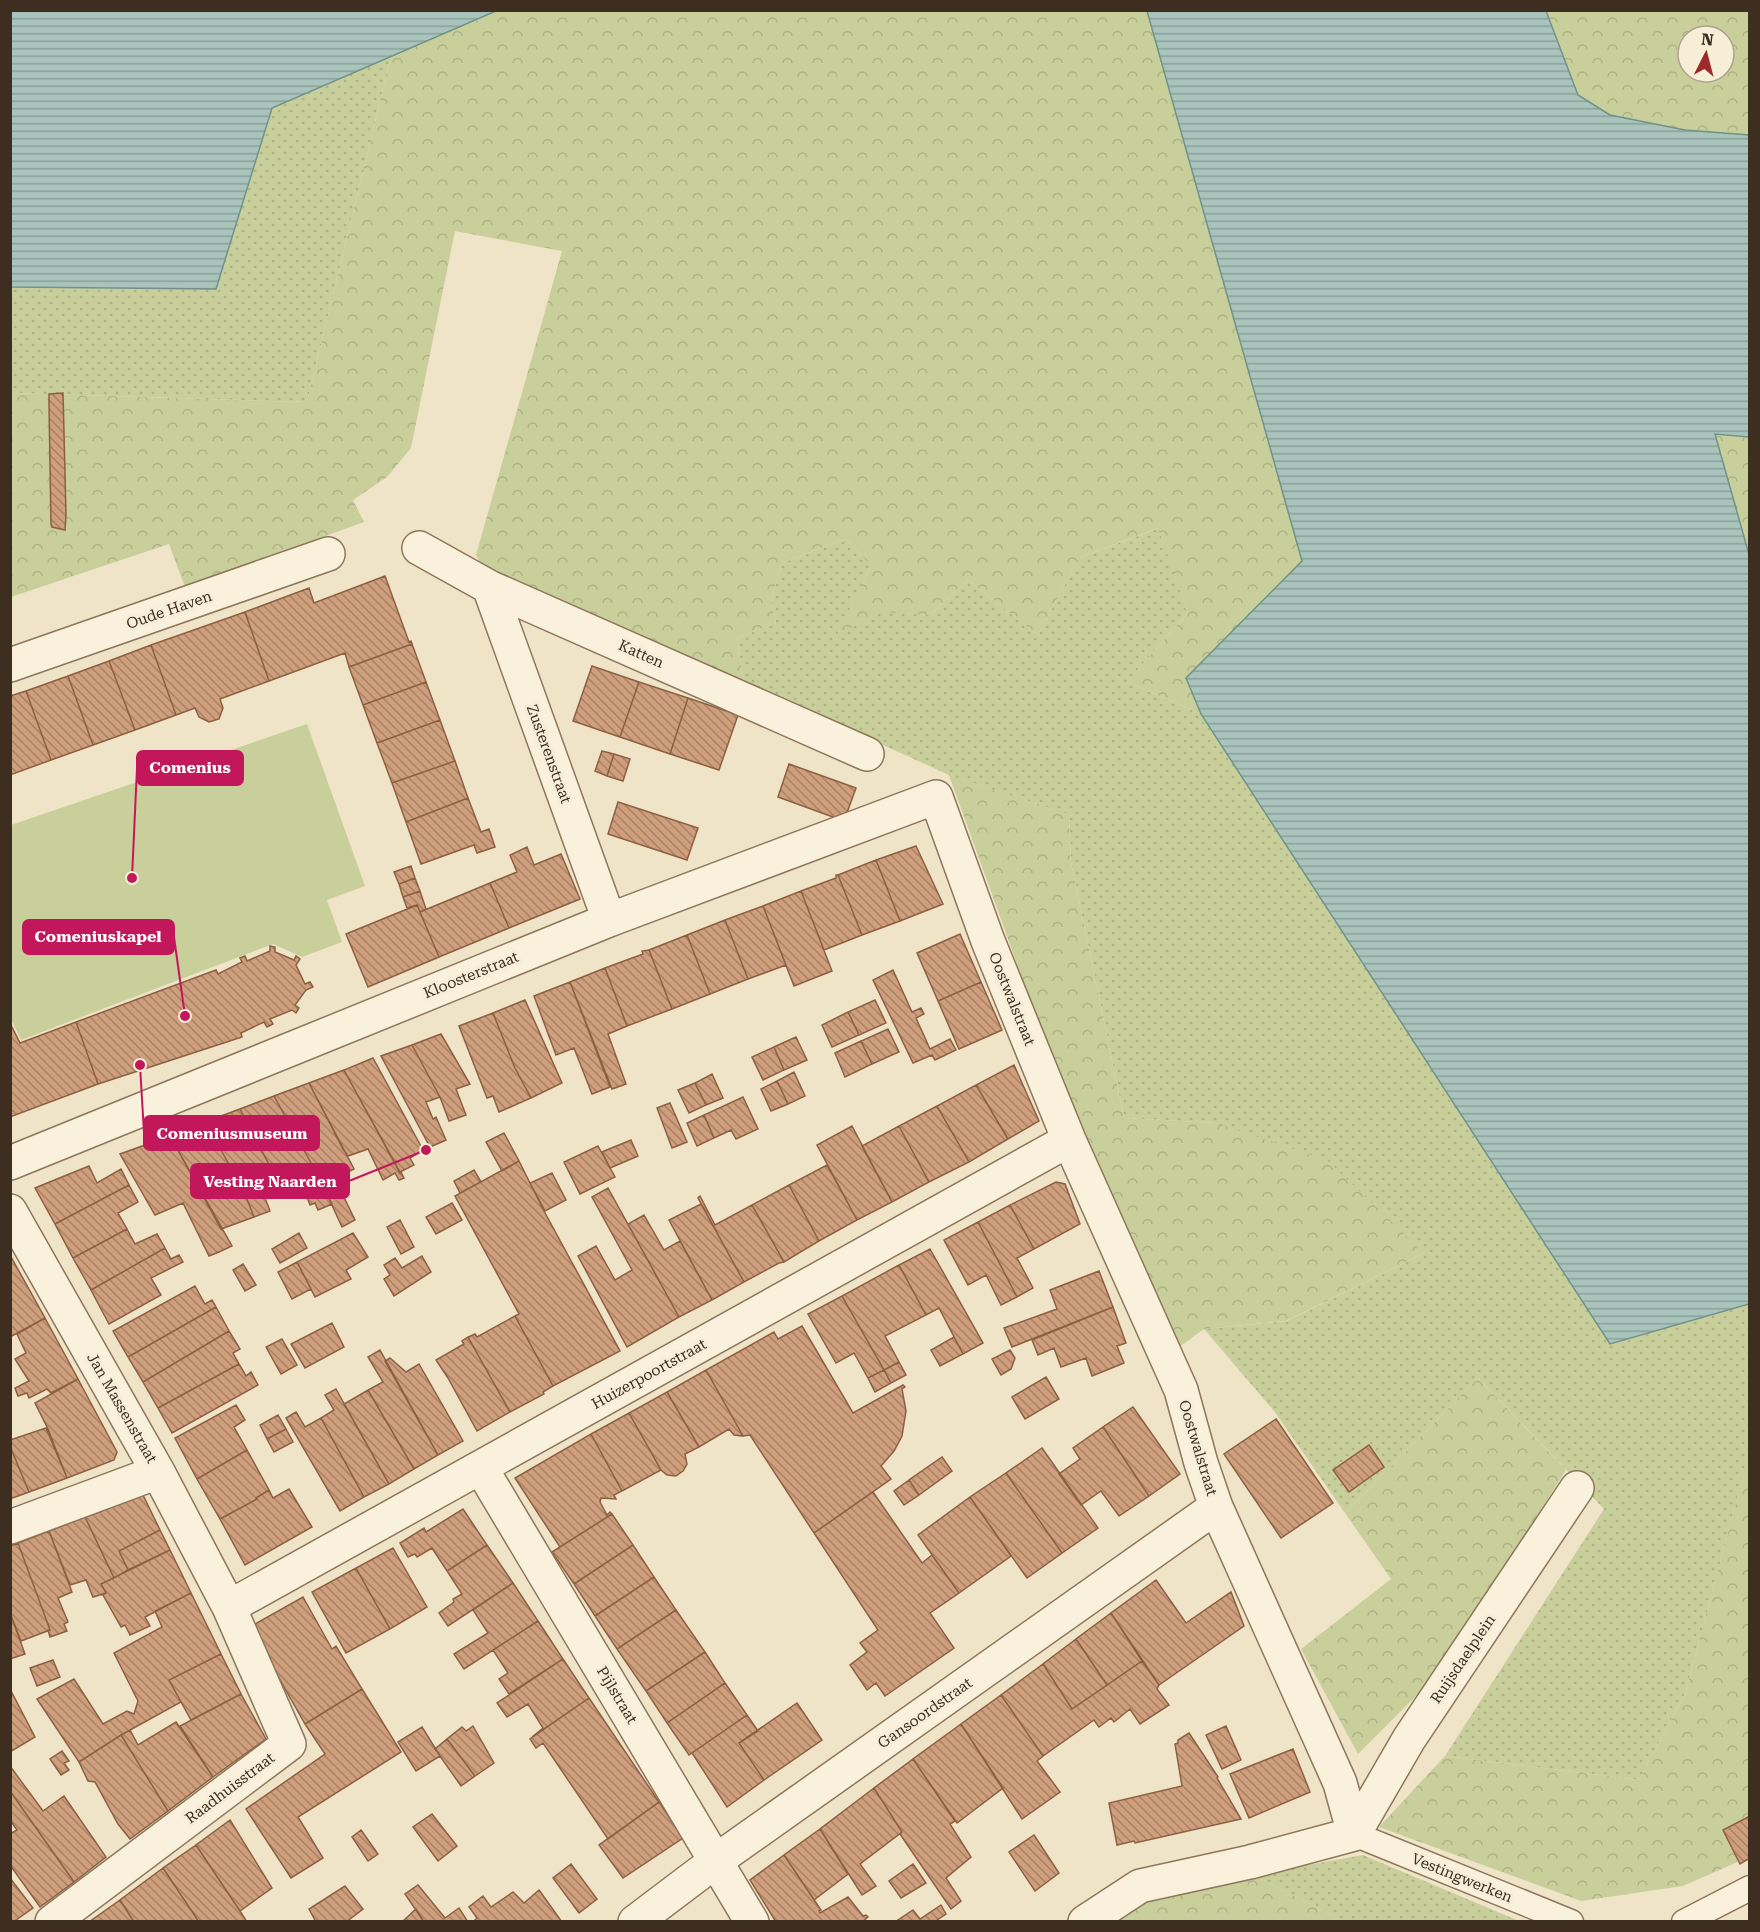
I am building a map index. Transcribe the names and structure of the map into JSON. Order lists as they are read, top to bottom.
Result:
{
  "streets": {
    "street": [
      "Oude Haven",
      "Katten",
      "Zusterenstraat",
      "Kloosterstraat",
      "Oostwalstraat",
      "Huizerpoortstraat",
      "Jan Massenstraat",
      "Ruijsdaelplein",
      "Pijlstraat",
      "Gansoordstraat",
      "Raadhuisstraat"
    ],
    "lane": ["Vestingwerken"]
  },
  "crossings": [
    ["Katten", "Zusterenstraat"],
    ["Zusterenstraat", "Kloosterstraat"],
    ["Kloosterstraat", "Oostwalstraat"],
    ["Oostwalstraat", "Huizerpoortstraat"],
    ["Oostwalstraat", "Ruijsdaelplein"],
    ["Oostwalstraat", "Gansoordstraat"],
    ["Oostwalstraat", "Vestingwerken"],
    ["Huizerpoortstraat", "Jan Massenstraat"],
    ["Huizerpoortstraat", "Pijlstraat"],
    ["Huizerpoortstraat", "Raadhuisstraat"],
    ["Jan Massenstraat", "Raadhuisstraat"],
    ["Ruijsdaelplein", "Vestingwerken"],
    ["Pijlstraat", "Gansoordstraat"]
  ],
  "places": [
    "Comenius",
    "Comeniuskapel",
    "Comeniusmuseum",
    "Vesting Naarden"
  ],
  "north": "top"
}
